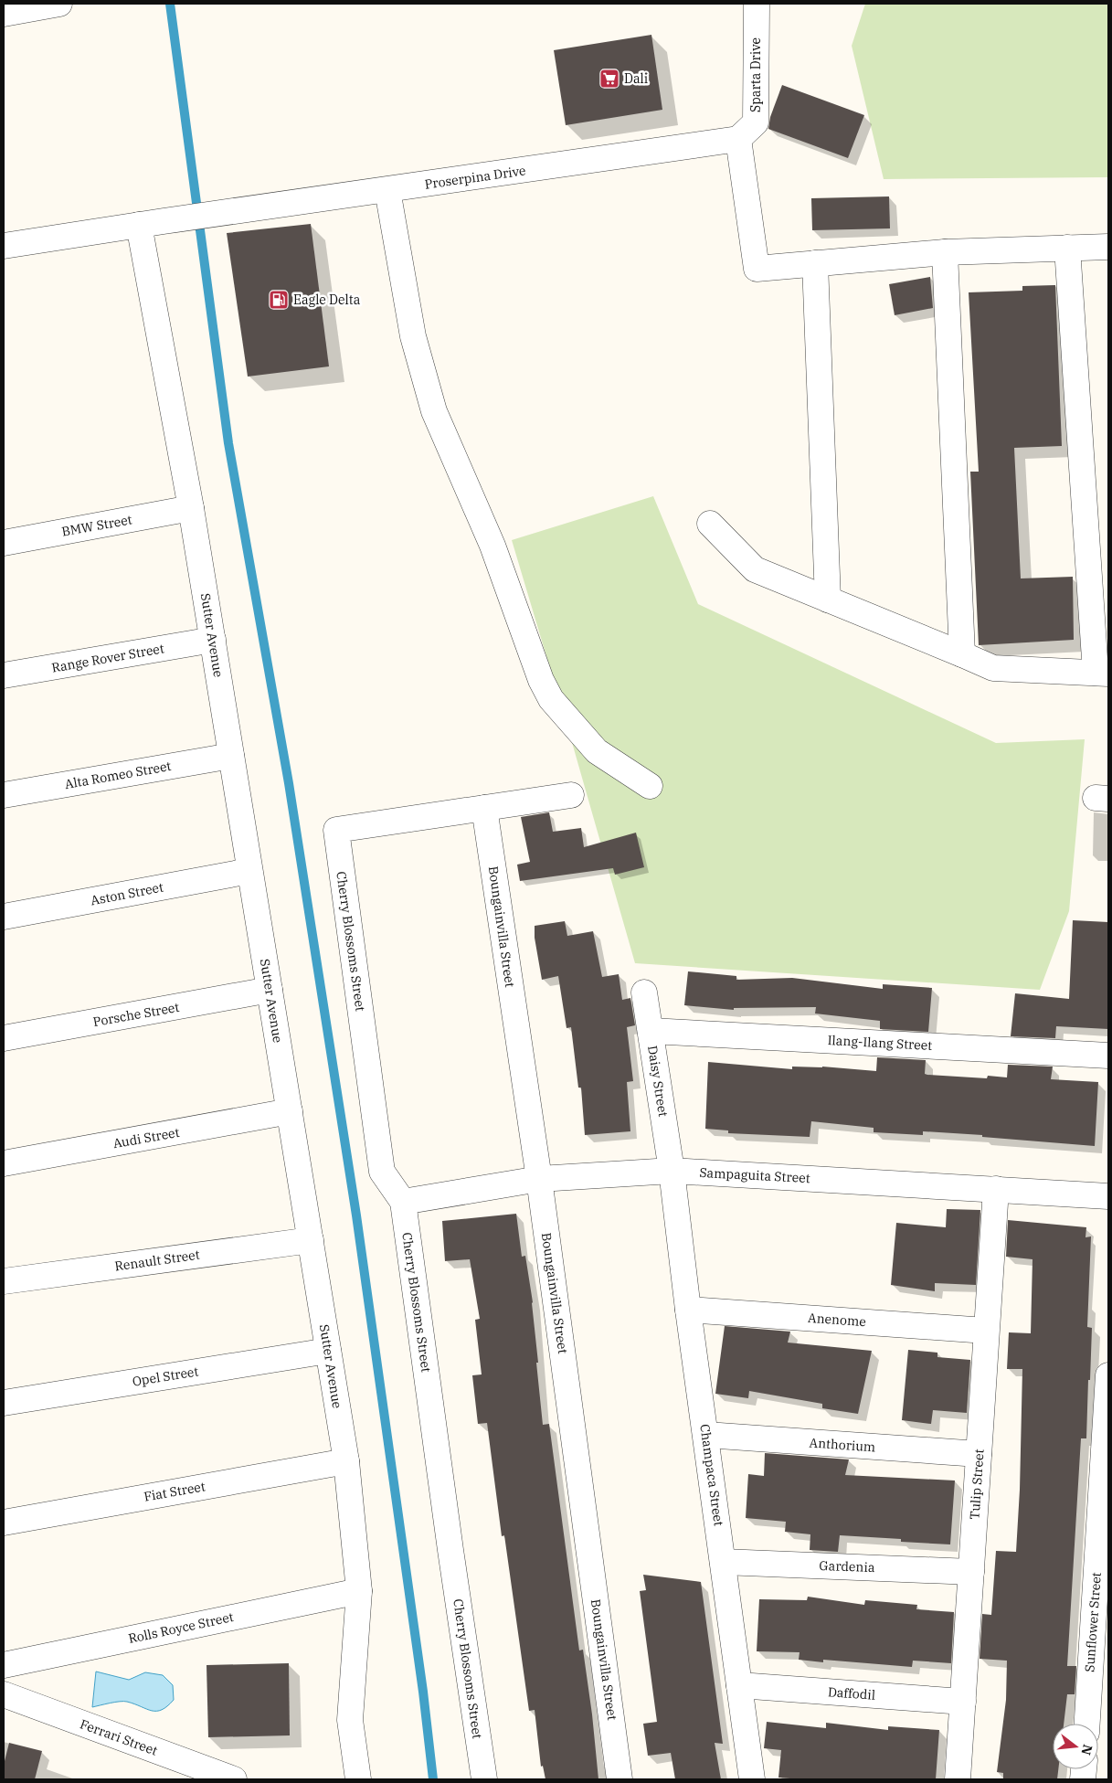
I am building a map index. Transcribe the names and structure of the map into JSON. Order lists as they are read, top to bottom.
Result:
{
  "streets": {
    "street": [
      "Sparta Drive",
      "Proserpina Drive",
      "BMW Street",
      "Sutter Avenue",
      "Range Rover Street",
      "Alta Romeo Street",
      "Aston Street",
      "Boungainvilla Street",
      "Cherry Blossoms Street",
      "Porsche Street",
      "Ilang-Ilang Street",
      "Daisy Street",
      "Audi Street",
      "Sampaguita Street",
      "Renault Street",
      "Anenome",
      "Opel Street",
      "Anthorium",
      "Champaca Street",
      "Tulip Street",
      "Fiat Street",
      "Gardenia",
      "Sunflower Street",
      "Rolls Royce Street",
      "Daffodil",
      "Ferrari Street"
    ]
  },
  "crossings": [
    ["Sparta Drive", "Proserpina Drive"],
    ["Proserpina Drive", "Sutter Avenue"],
    ["BMW Street", "Sutter Avenue"],
    ["Sutter Avenue", "Range Rover Street"],
    ["Sutter Avenue", "Alta Romeo Street"],
    ["Sutter Avenue", "Aston Street"],
    ["Sutter Avenue", "Porsche Street"],
    ["Sutter Avenue", "Audi Street"],
    ["Sutter Avenue", "Renault Street"],
    ["Sutter Avenue", "Opel Street"],
    ["Sutter Avenue", "Fiat Street"],
    ["Sutter Avenue", "Rolls Royce Street"],
    ["Boungainvilla Street", "Cherry Blossoms Street"],
    ["Boungainvilla Street", "Sampaguita Street"],
    ["Cherry Blossoms Street", "Sampaguita Street"],
    ["Ilang-Ilang Street", "Daisy Street"],
    ["Daisy Street", "Sampaguita Street"],
    ["Daisy Street", "Champaca Street"],
    ["Sampaguita Street", "Champaca Street"],
    ["Sampaguita Street", "Tulip Street"],
    ["Anenome", "Champaca Street"],
    ["Anenome", "Tulip Street"],
    ["Anthorium", "Champaca Street"],
    ["Anthorium", "Tulip Street"],
    ["Champaca Street", "Gardenia"],
    ["Champaca Street", "Daffodil"],
    ["Tulip Street", "Gardenia"],
    ["Tulip Street", "Daffodil"]
  ],
  "places": {
    "supermarket": ["Dali"],
    "fuel station": ["Eagle Delta"]
  },
  "north": "right"
}
